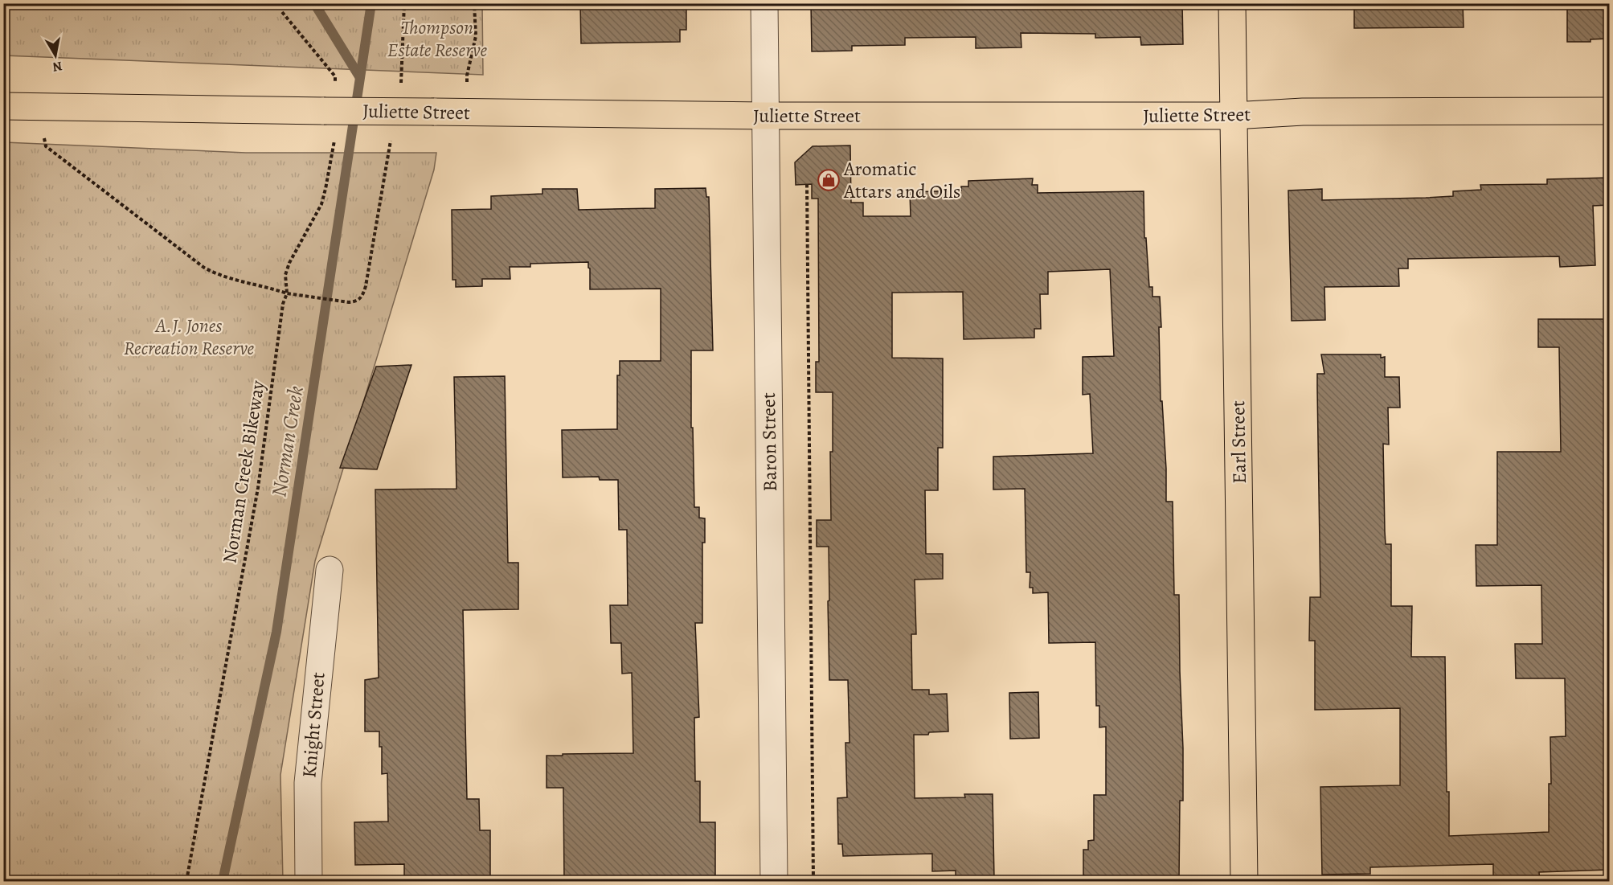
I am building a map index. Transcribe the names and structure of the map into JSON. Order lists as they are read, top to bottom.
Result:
{
  "streets": {
    "main road": ["Juliette Street", "Earl Street"],
    "street": ["Baron Street", "Knight Street"],
    "path": ["Norman Creek Bikeway"]
  },
  "crossings": [
    ["Juliette Street", "Baron Street"],
    ["Juliette Street", "Earl Street"]
  ],
  "water": ["Norman Creek"],
  "parks": ["Thompson Estate Reserve", "A.J. Jones Recreation Reserve"],
  "places": {
    "shop": ["Aromatic Attars and Oils"]
  },
  "north": "bottom"
}
